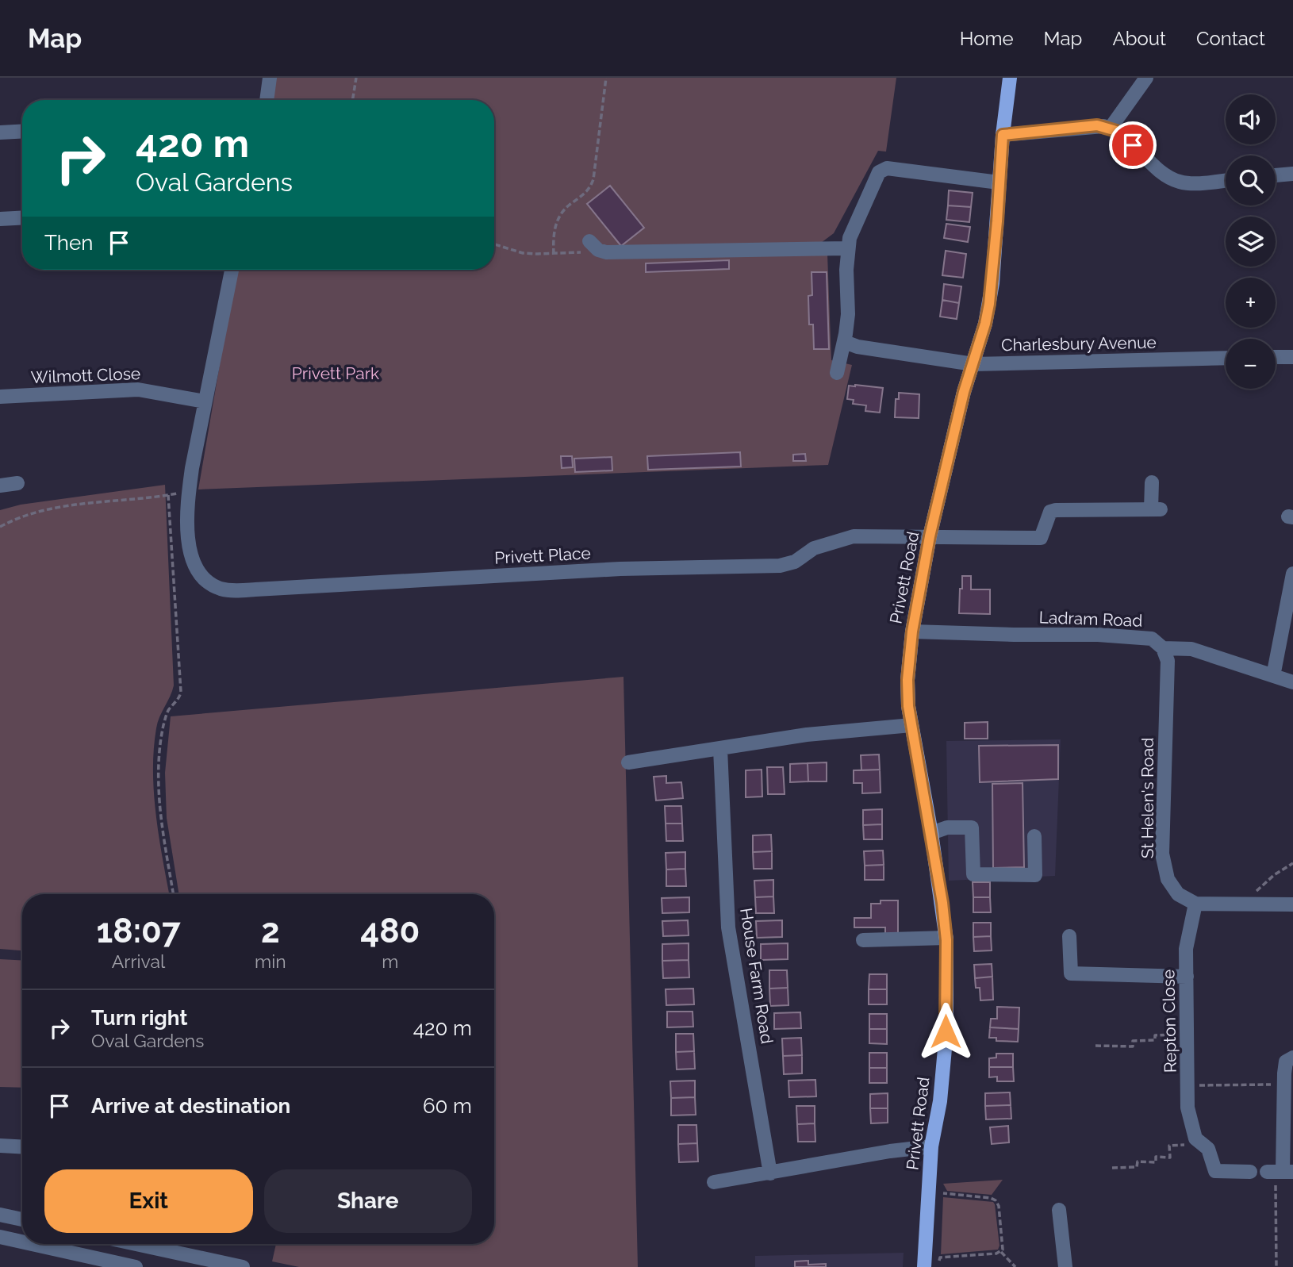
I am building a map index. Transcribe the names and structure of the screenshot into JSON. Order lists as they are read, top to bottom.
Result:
{
  "streets": {
    "main road": ["Privett Road"],
    "street": [
      "Charlesbury Avenue",
      "Wilmott Close",
      "Privett Place",
      "Ladram Road",
      "St Helen's Road",
      "House Farm Road",
      "Repton Close"
    ]
  },
  "crossings": [
    ["Charlesbury Avenue", "Privett Road"],
    ["Privett Place", "Privett Road"],
    ["Privett Road", "Ladram Road"],
    ["Ladram Road", "St Helen's Road"],
    ["St Helen's Road", "Repton Close"]
  ],
  "parks": ["Privett Park"],
  "page": {
    "header": "Map",
    "nav": [
      "Home",
      "Map",
      "About",
      "Contact"
    ],
    "map_buttons": ["+", "−"],
    "turn": ["420 m", "Oval Gardens"],
    "then": "Then",
    "eta": [
      "18:07",
      "Arrival",
      "2",
      "min",
      "480",
      "m"
    ],
    "list": [
      {
        "name": "Turn right",
        "note": "Oval Gardens",
        "value": "420 m"
      },
      {
        "name": "Arrive at destination",
        "value": "60 m"
      }
    ],
    "buttons": ["Exit", "Share"]
  }
}
